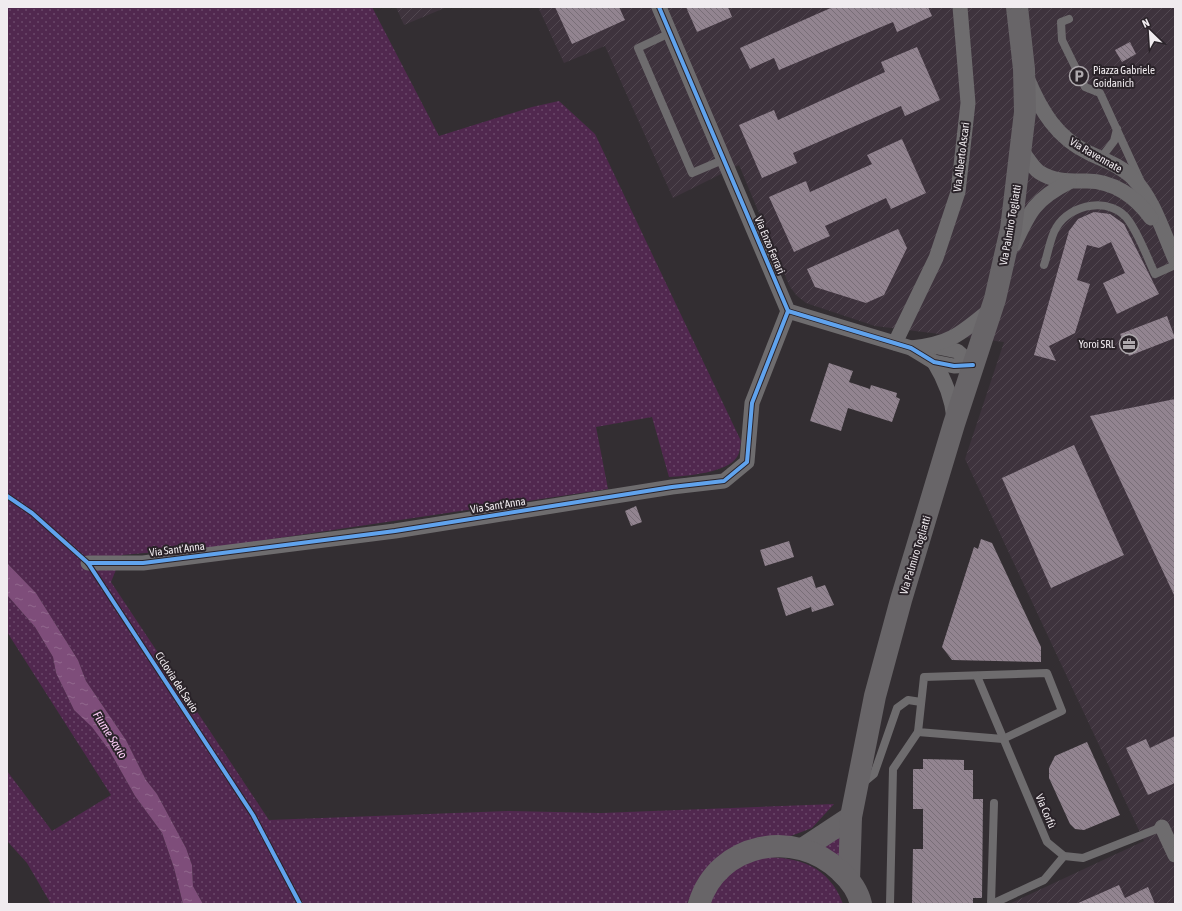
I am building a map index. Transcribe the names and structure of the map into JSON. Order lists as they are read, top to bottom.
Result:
{
  "streets": {
    "main road": ["Via Ravennate", "Via Palmiro Togliatti"],
    "street": ["Via Alberto Ascari", "Via Enzo Ferrari", "Via Sant'Anna"],
    "lane": ["Via Corfù"],
    "cycle path": ["Ciclovia del Savio"]
  },
  "crossings": [
    ["Via Ravennate", "Via Palmiro Togliatti"],
    ["Via Enzo Ferrari", "Via Sant'Anna"]
  ],
  "water": ["Fiume Savio"],
  "places": {
    "parking": ["Piazza Gabriele Goidanich"],
    "office": ["Yoroi SRL"]
  },
  "north": "top left"
}
